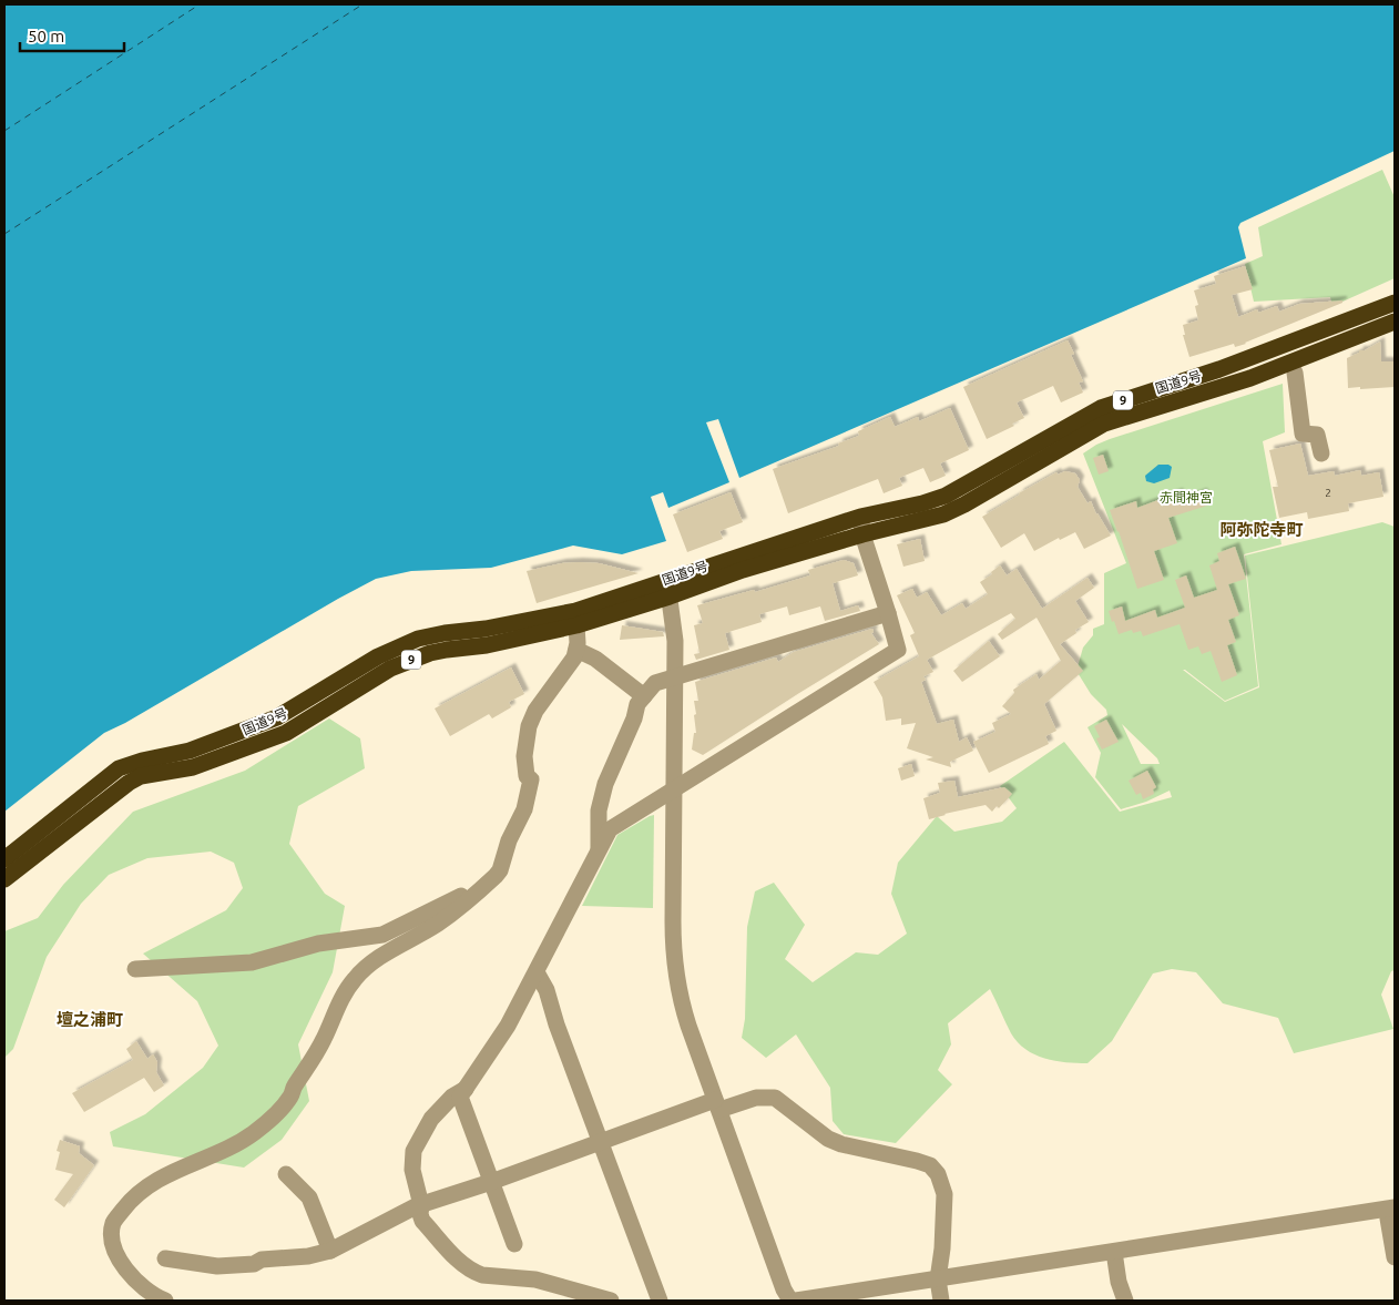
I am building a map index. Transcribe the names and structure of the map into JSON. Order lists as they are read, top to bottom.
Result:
{
  "streets": {
    "highway": ["国道9号", "9"]
  },
  "districts": ["阿弥陀寺町", "壇之浦町"],
  "parks": ["赤間神宮"],
  "house_numbers": ["2"],
  "scale_bar": "50 m"
}
